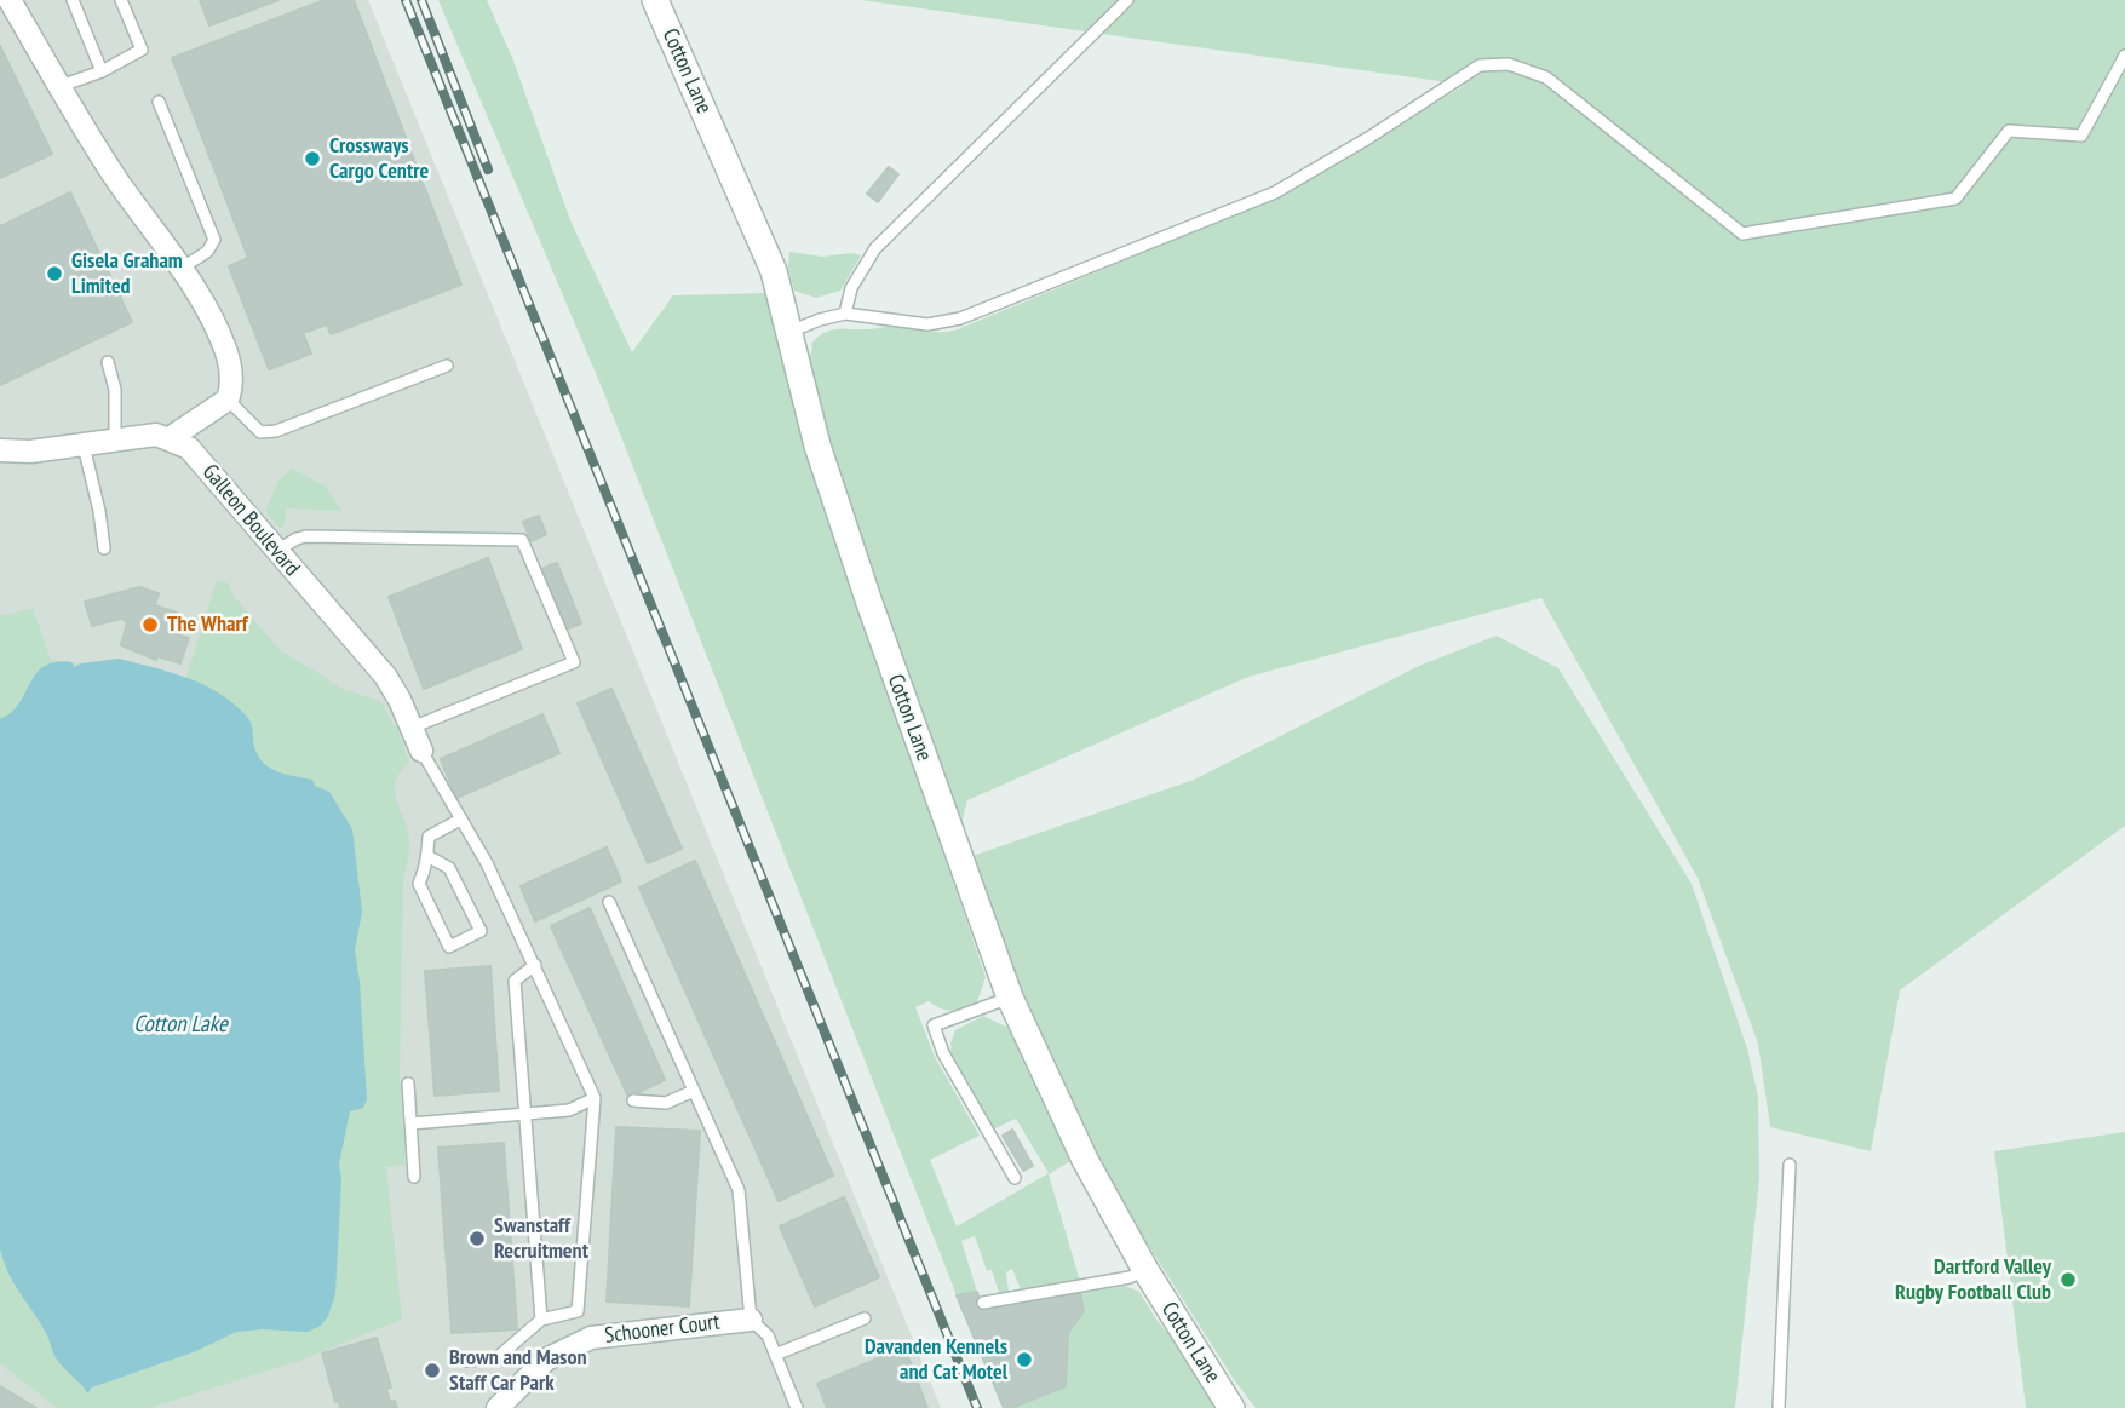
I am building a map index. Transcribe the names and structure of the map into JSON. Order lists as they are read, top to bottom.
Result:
{
  "streets": {
    "street": ["Cotton Lane", "Galleon Boulevard", "Schooner Court"]
  },
  "water": ["Cotton Lake"],
  "places": [
    "Crossways Cargo Centre",
    "Gisela Graham Limited",
    "The Wharf",
    "Swanstaff Recruitment",
    "Dartford Valley Rugby Football Club",
    "Davanden Kennels and Cat Motel",
    "Brown and Mason Staff Car Park"
  ]
}
